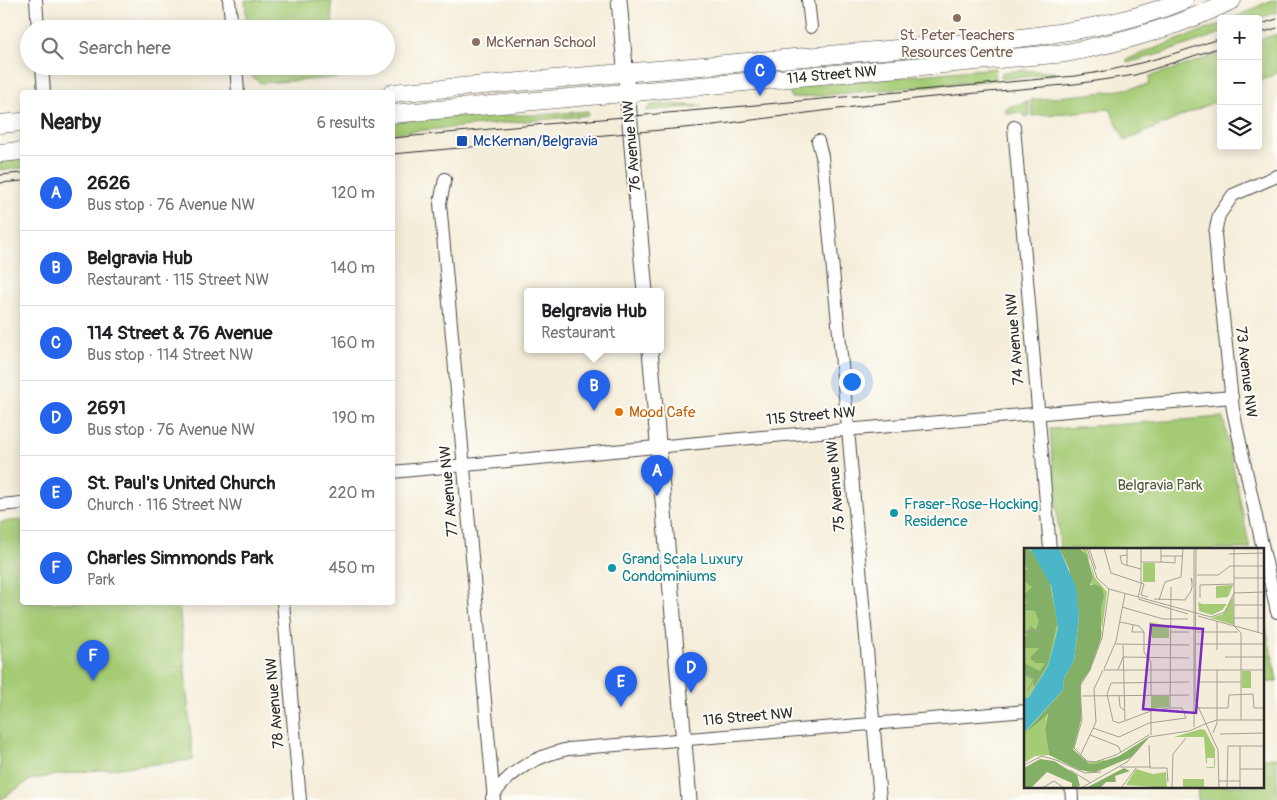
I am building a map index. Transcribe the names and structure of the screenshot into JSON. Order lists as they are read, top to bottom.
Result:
{
  "streets": {
    "main road": ["114 Street NW"],
    "street": [
      "76 Avenue NW",
      "74 Avenue NW",
      "73 Avenue NW",
      "115 Street NW",
      "75 Avenue NW",
      "77 Avenue NW",
      "78 Avenue NW",
      "116 Street NW"
    ]
  },
  "crossings": [
    ["114 Street NW", "76 Avenue NW"],
    ["74 Avenue NW", "115 Street NW"],
    ["73 Avenue NW", "115 Street NW"],
    ["115 Street NW", "75 Avenue NW"],
    ["115 Street NW", "77 Avenue NW"],
    ["75 Avenue NW", "116 Street NW"],
    ["77 Avenue NW", "116 Street NW"]
  ],
  "parks": ["Belgravia Park"],
  "places": {
    "other": [
      "St. Peter Teachers Resources Centre",
      "McKernan School",
      "Mood Cafe",
      "Fraser-Rose-Hocking Residence",
      "Grand Scala Luxury Condominiums"
    ],
    "transit": ["McKernan/Belgravia"]
  },
  "page": {
    "map_buttons": ["+", "−"],
    "search": "Search here",
    "pins": [
      "C",
      "B",
      "A",
      "F",
      "D",
      "E"
    ],
    "heading": ["Nearby", "6 results"],
    "list": [
      {
        "mark": "A",
        "name": "2626",
        "note": "Bus stop · 76 Avenue NW",
        "value": "120 m"
      },
      {
        "mark": "B",
        "name": "Belgravia Hub",
        "note": "Restaurant · 115 Street NW",
        "value": "140 m"
      },
      {
        "mark": "C",
        "name": "114 Street & 76 Avenue",
        "note": "Bus stop · 114 Street NW",
        "value": "160 m"
      },
      {
        "mark": "D",
        "name": "2691",
        "note": "Bus stop · 76 Avenue NW",
        "value": "190 m"
      },
      {
        "mark": "E",
        "name": "St. Paul's United Church",
        "note": "Church · 116 Street NW",
        "value": "220 m"
      },
      {
        "mark": "F",
        "name": "Charles Simmonds Park",
        "note": "Park",
        "value": "450 m"
      }
    ],
    "popup": ["Belgravia Hub", "Restaurant"]
  }
}
